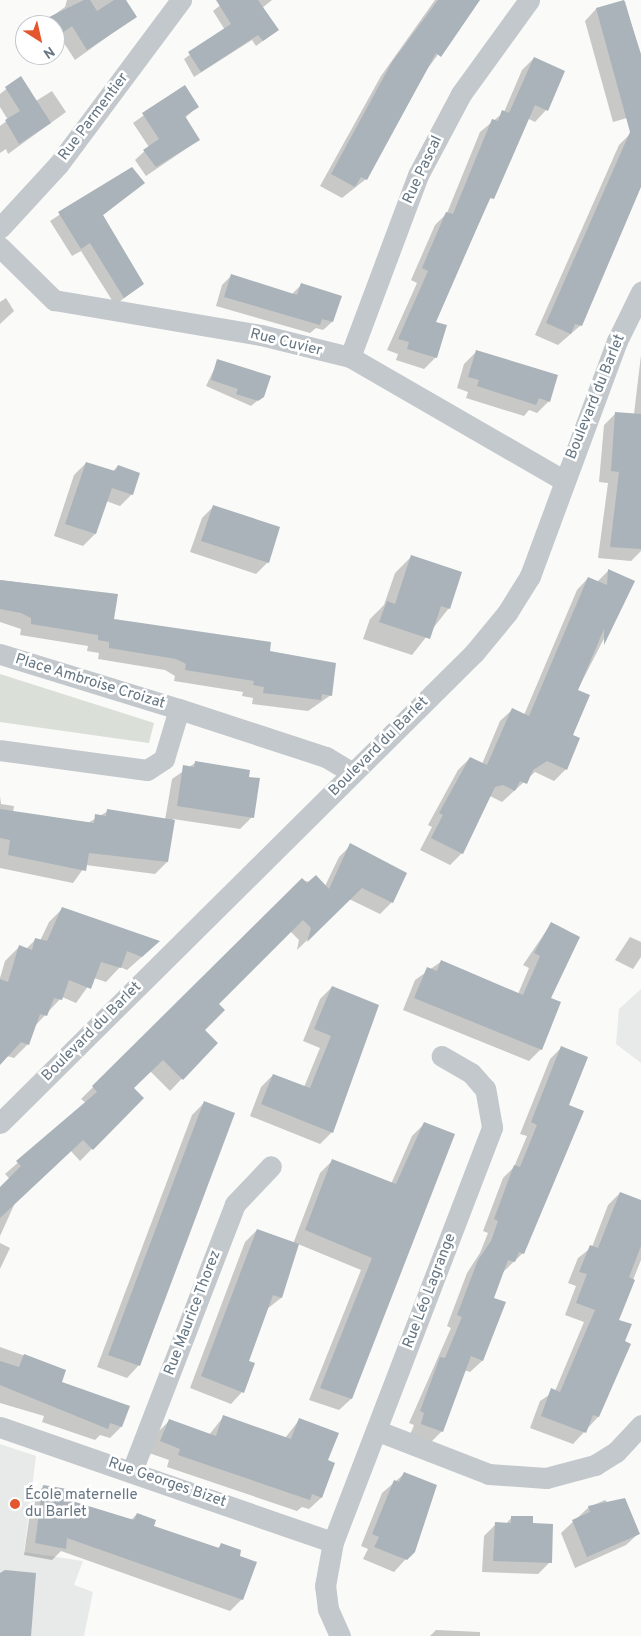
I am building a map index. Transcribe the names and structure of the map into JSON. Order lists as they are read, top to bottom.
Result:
{
  "streets": {
    "street": [
      "Rue Parmentier",
      "Rue Pascal",
      "Rue Cuvier",
      "Boulevard du Barlet",
      "Place Ambroise Croizat",
      "Rue Léo Lagrange",
      "Rue Maurice Thorez",
      "Rue Georges Bizet"
    ]
  },
  "crossings": [
    ["Rue Pascal", "Rue Cuvier"],
    ["Rue Cuvier", "Boulevard du Barlet"],
    ["Boulevard du Barlet", "Place Ambroise Croizat"],
    ["Rue Léo Lagrange", "Rue Georges Bizet"],
    ["Rue Maurice Thorez", "Rue Georges Bizet"]
  ],
  "places": ["École maternelle du Barlet"],
  "north": "bottom right"
}
